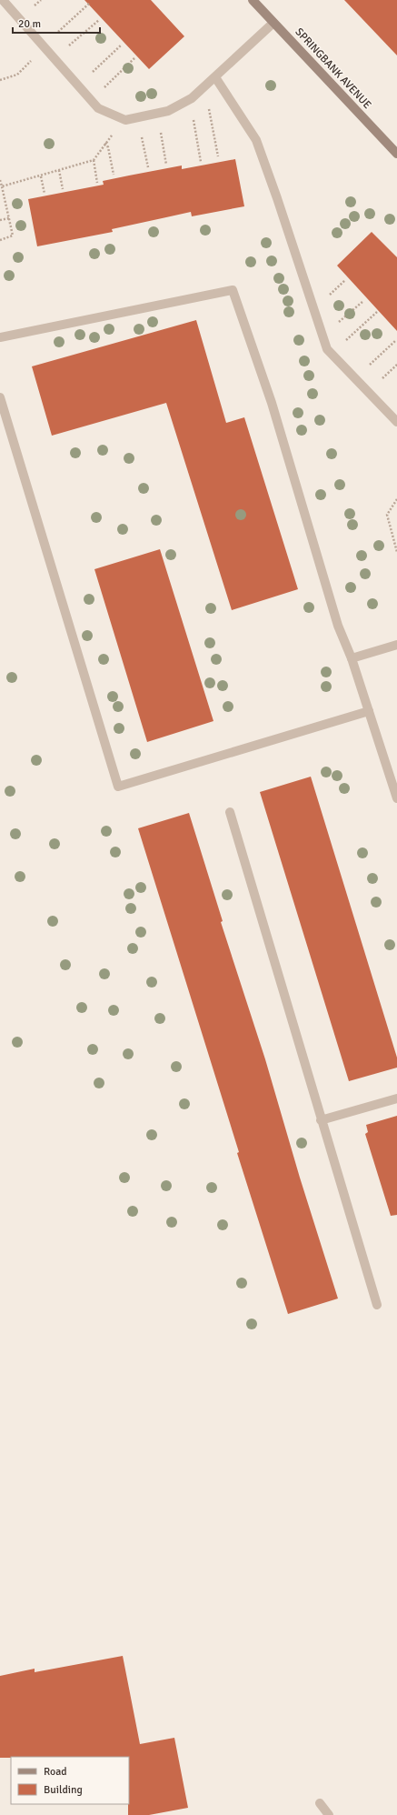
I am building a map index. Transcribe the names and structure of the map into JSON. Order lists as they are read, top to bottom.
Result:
{
  "streets": {
    "main road": ["SPRINGBANK AVENUE"]
  },
  "legend": ["Road", "Building"],
  "scale_bar": "20 m"
}
